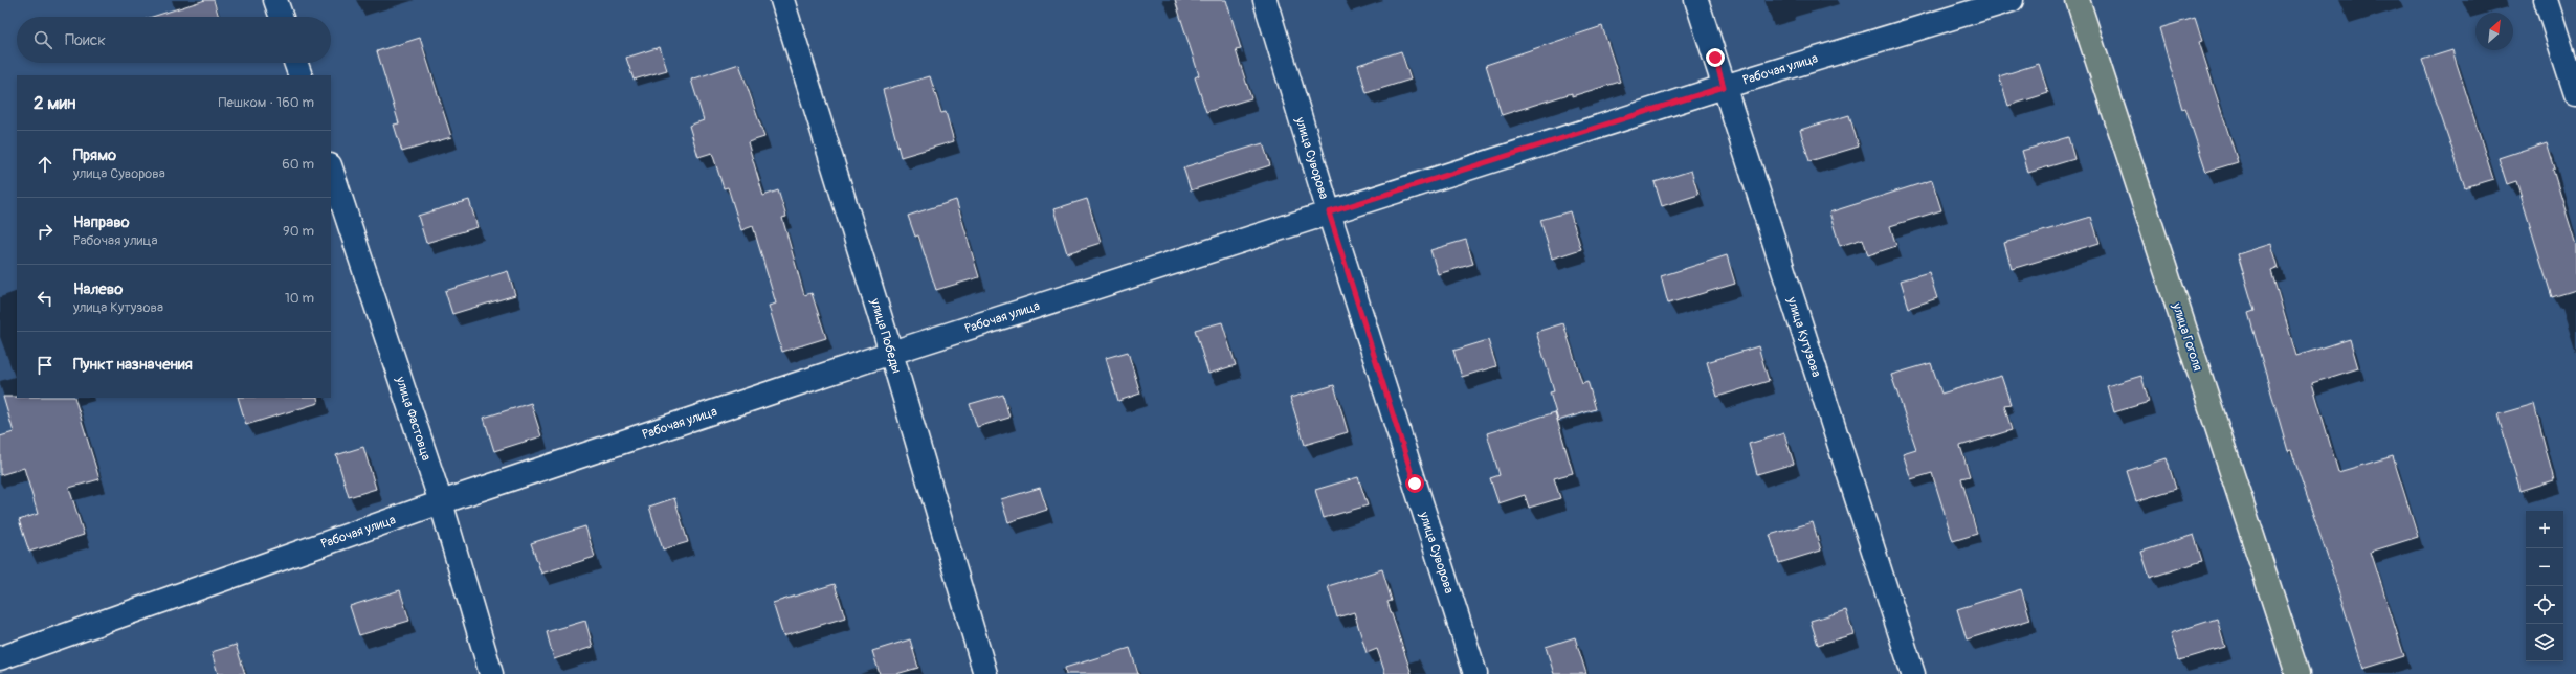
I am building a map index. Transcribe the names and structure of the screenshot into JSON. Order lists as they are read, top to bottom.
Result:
{
  "streets": {
    "main road": ["улица Гоголя"],
    "street": [
      "Рабочая улица",
      "улица Суворова",
      "улица Победы",
      "улица Кутузова",
      "улица Фастовца"
    ]
  },
  "crossings": [
    ["Рабочая улица", "улица Суворова"],
    ["Рабочая улица", "улица Победы"],
    ["Рабочая улица", "улица Кутузова"],
    ["Рабочая улица", "улица Фастовца"]
  ],
  "north": "top right",
  "page": {
    "search": "Поиск",
    "heading": ["2 мин", "Пешком · 160 m"],
    "list": [
      ["Прямо", "улица Суворова", "60 m"],
      ["Направо", "Рабочая улица", "90 m"],
      ["Налево", "улица Кутузова", "10 m"],
      "Пункт назначения"
    ],
    "map_buttons": ["+", "−"]
  }
}
